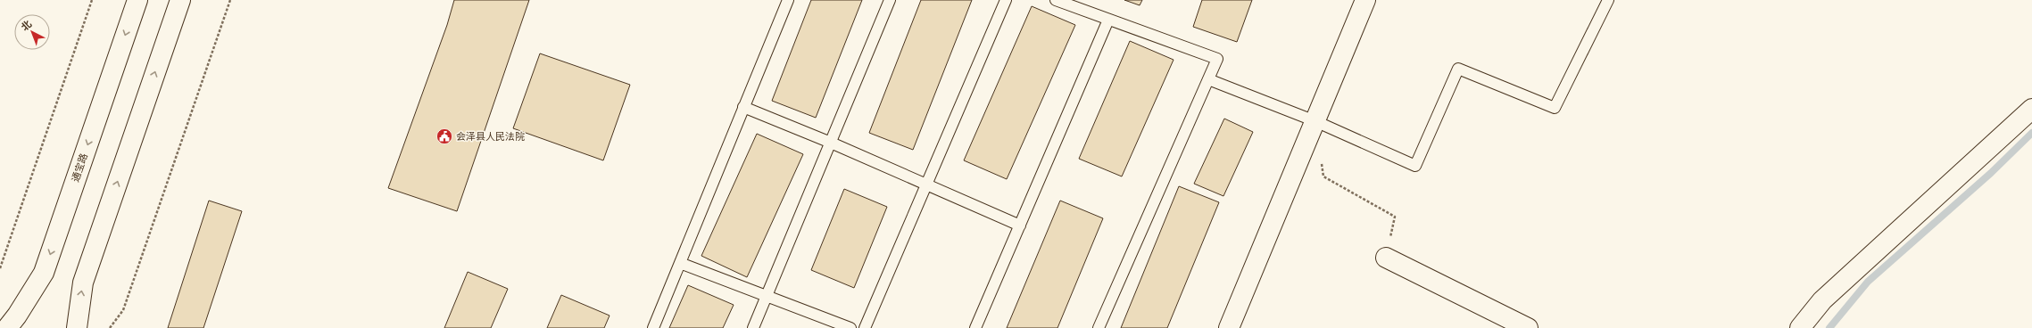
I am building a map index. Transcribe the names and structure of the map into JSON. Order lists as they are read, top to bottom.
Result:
{
  "streets": {
    "street": ["通宝路"]
  },
  "places": {
    "public building": ["会泽县人民法院"]
  },
  "north": "top left"
}
